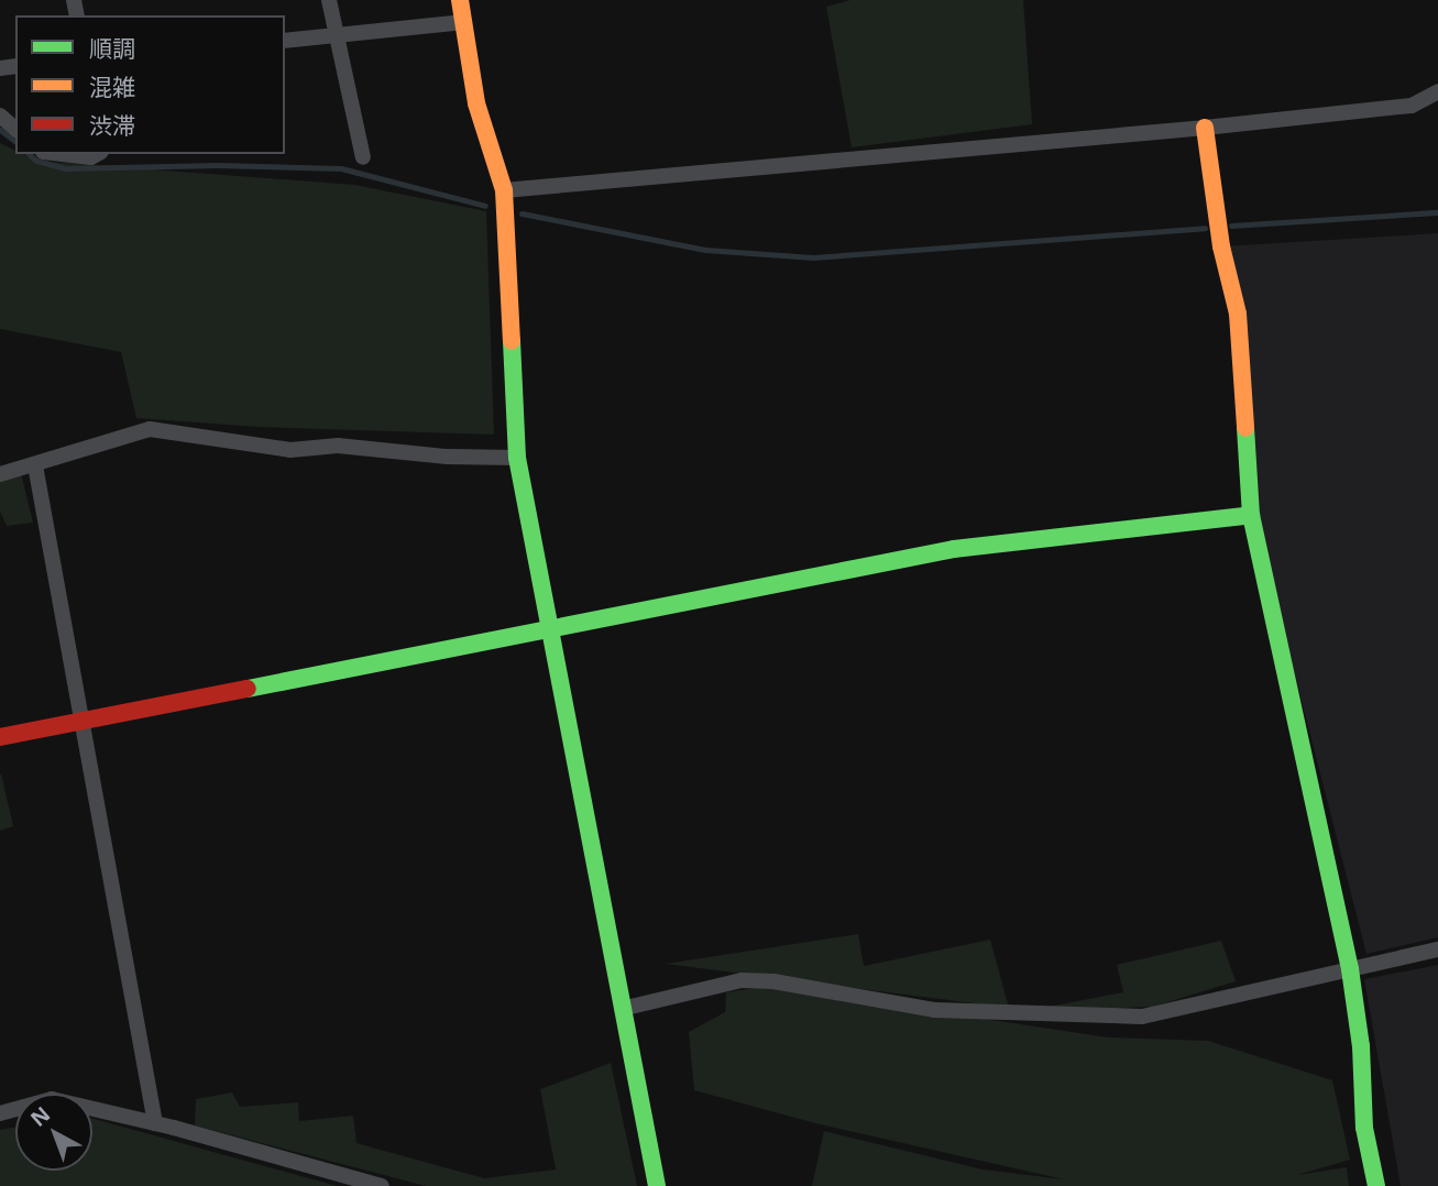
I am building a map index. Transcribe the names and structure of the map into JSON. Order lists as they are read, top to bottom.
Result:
{
  "legend": ["順調", "混雑", "渋滞"],
  "north": "top left"
}
